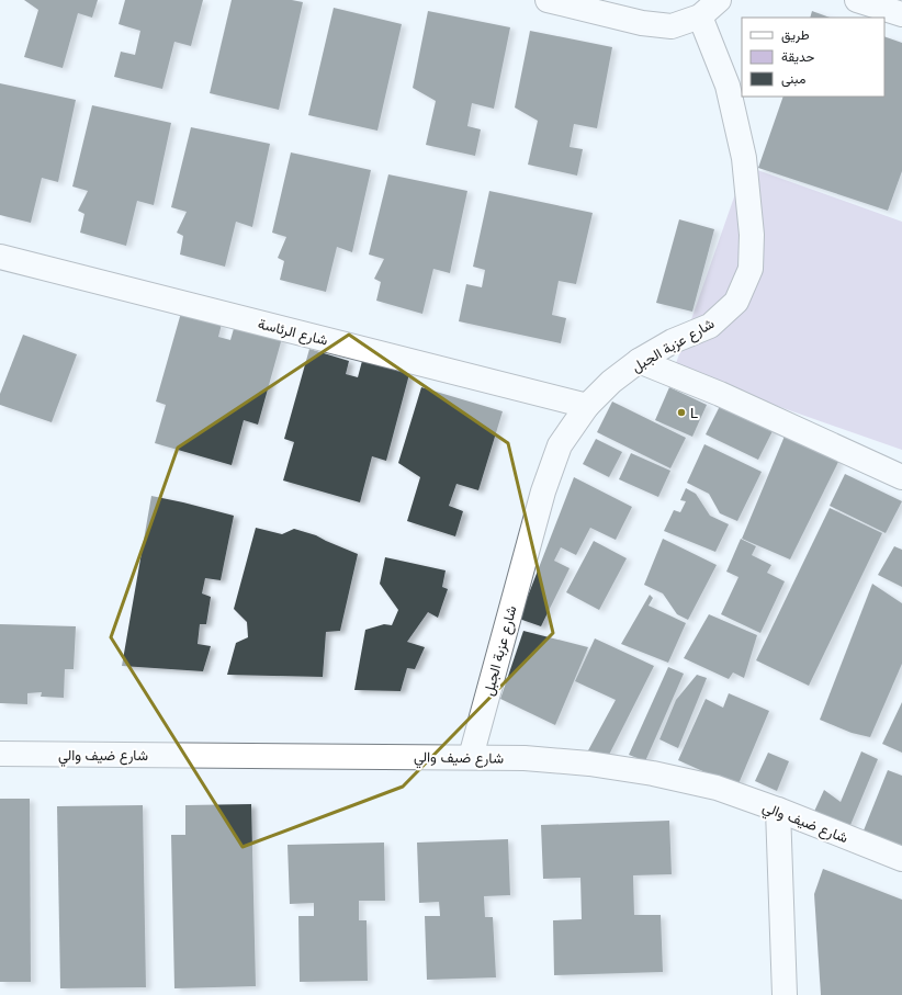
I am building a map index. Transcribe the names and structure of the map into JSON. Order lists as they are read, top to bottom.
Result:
{
  "streets": {
    "street": ["شارع الرئاسة", "شارع عزبة الجبل", "شارع ضيف والي"]
  },
  "crossings": [
    ["شارع الرئاسة", "شارع عزبة الجبل"],
    ["شارع عزبة الجبل", "شارع ضيف والي"]
  ],
  "places": ["L"],
  "legend": ["طريق", "حديقة", "مبنى"]
}
